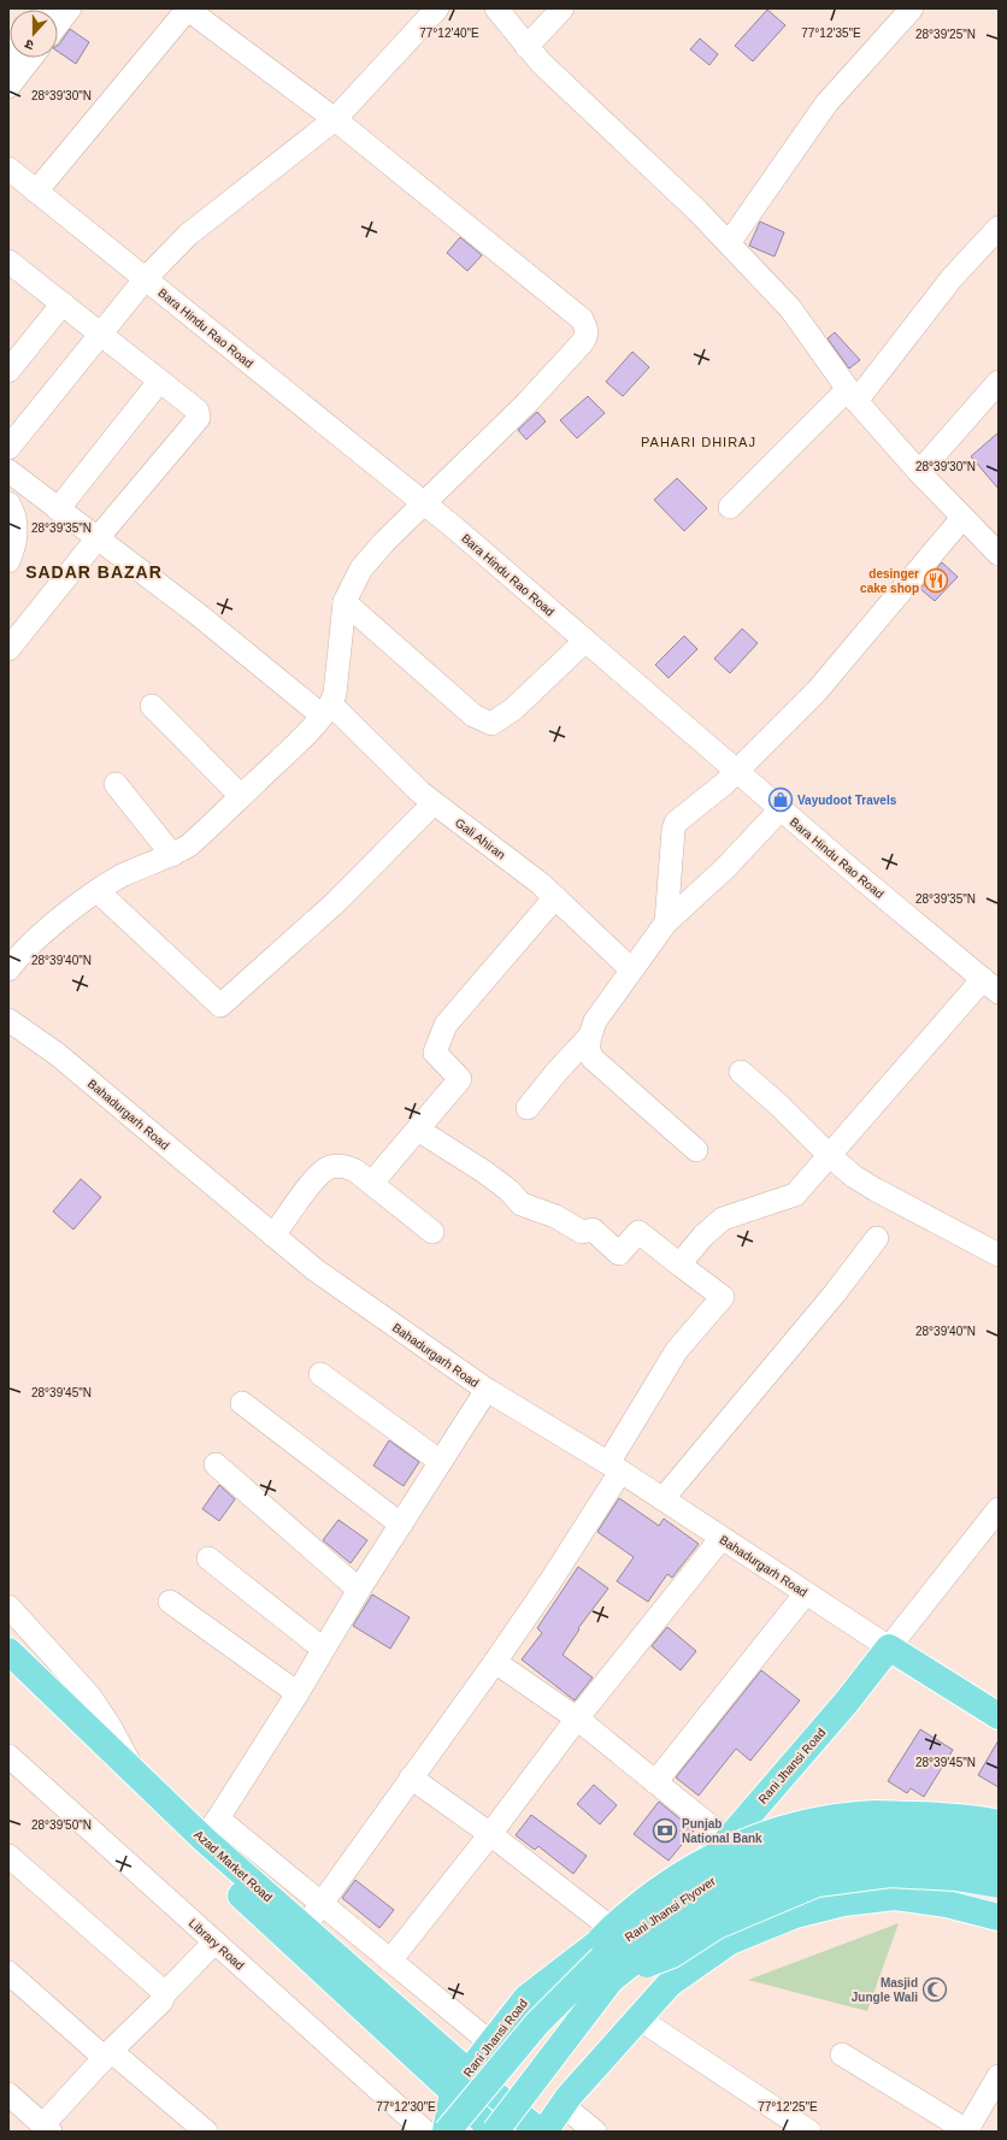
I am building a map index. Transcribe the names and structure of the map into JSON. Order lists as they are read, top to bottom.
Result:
{
  "streets": {
    "main road": ["Rani Jhansi Road", "Azad Market Road", "Rani Jhansi Flyover"],
    "street": [
      "Bara Hindu Rao Road",
      "Gali Ahiran",
      "Bahadurgarh Road",
      "Library Road"
    ]
  },
  "crossings": [
    ["Bahadurgarh Road", "Rani Jhansi Road"],
    ["Rani Jhansi Road", "Azad Market Road"],
    ["Rani Jhansi Road", "Rani Jhansi Flyover"]
  ],
  "districts": ["PAHARI DHIRAJ", "SADAR BAZAR"],
  "places": {
    "restaurant": ["desinger cake shop"],
    "shop": ["Vayudoot Travels"],
    "bank": ["Punjab National Bank"],
    "mosque": ["Masjid Jungle Wali"]
  },
  "north": "bottom",
  "coordinates": [
    "77°12'35\"E",
    "77°12'40\"E",
    "28°39'25\"N",
    "28°39'30\"N",
    "28°39'35\"N",
    "28°39'40\"N",
    "28°39'45\"N",
    "28°39'50\"N",
    "77°12'30\"E",
    "77°12'25\"E"
  ]
}
